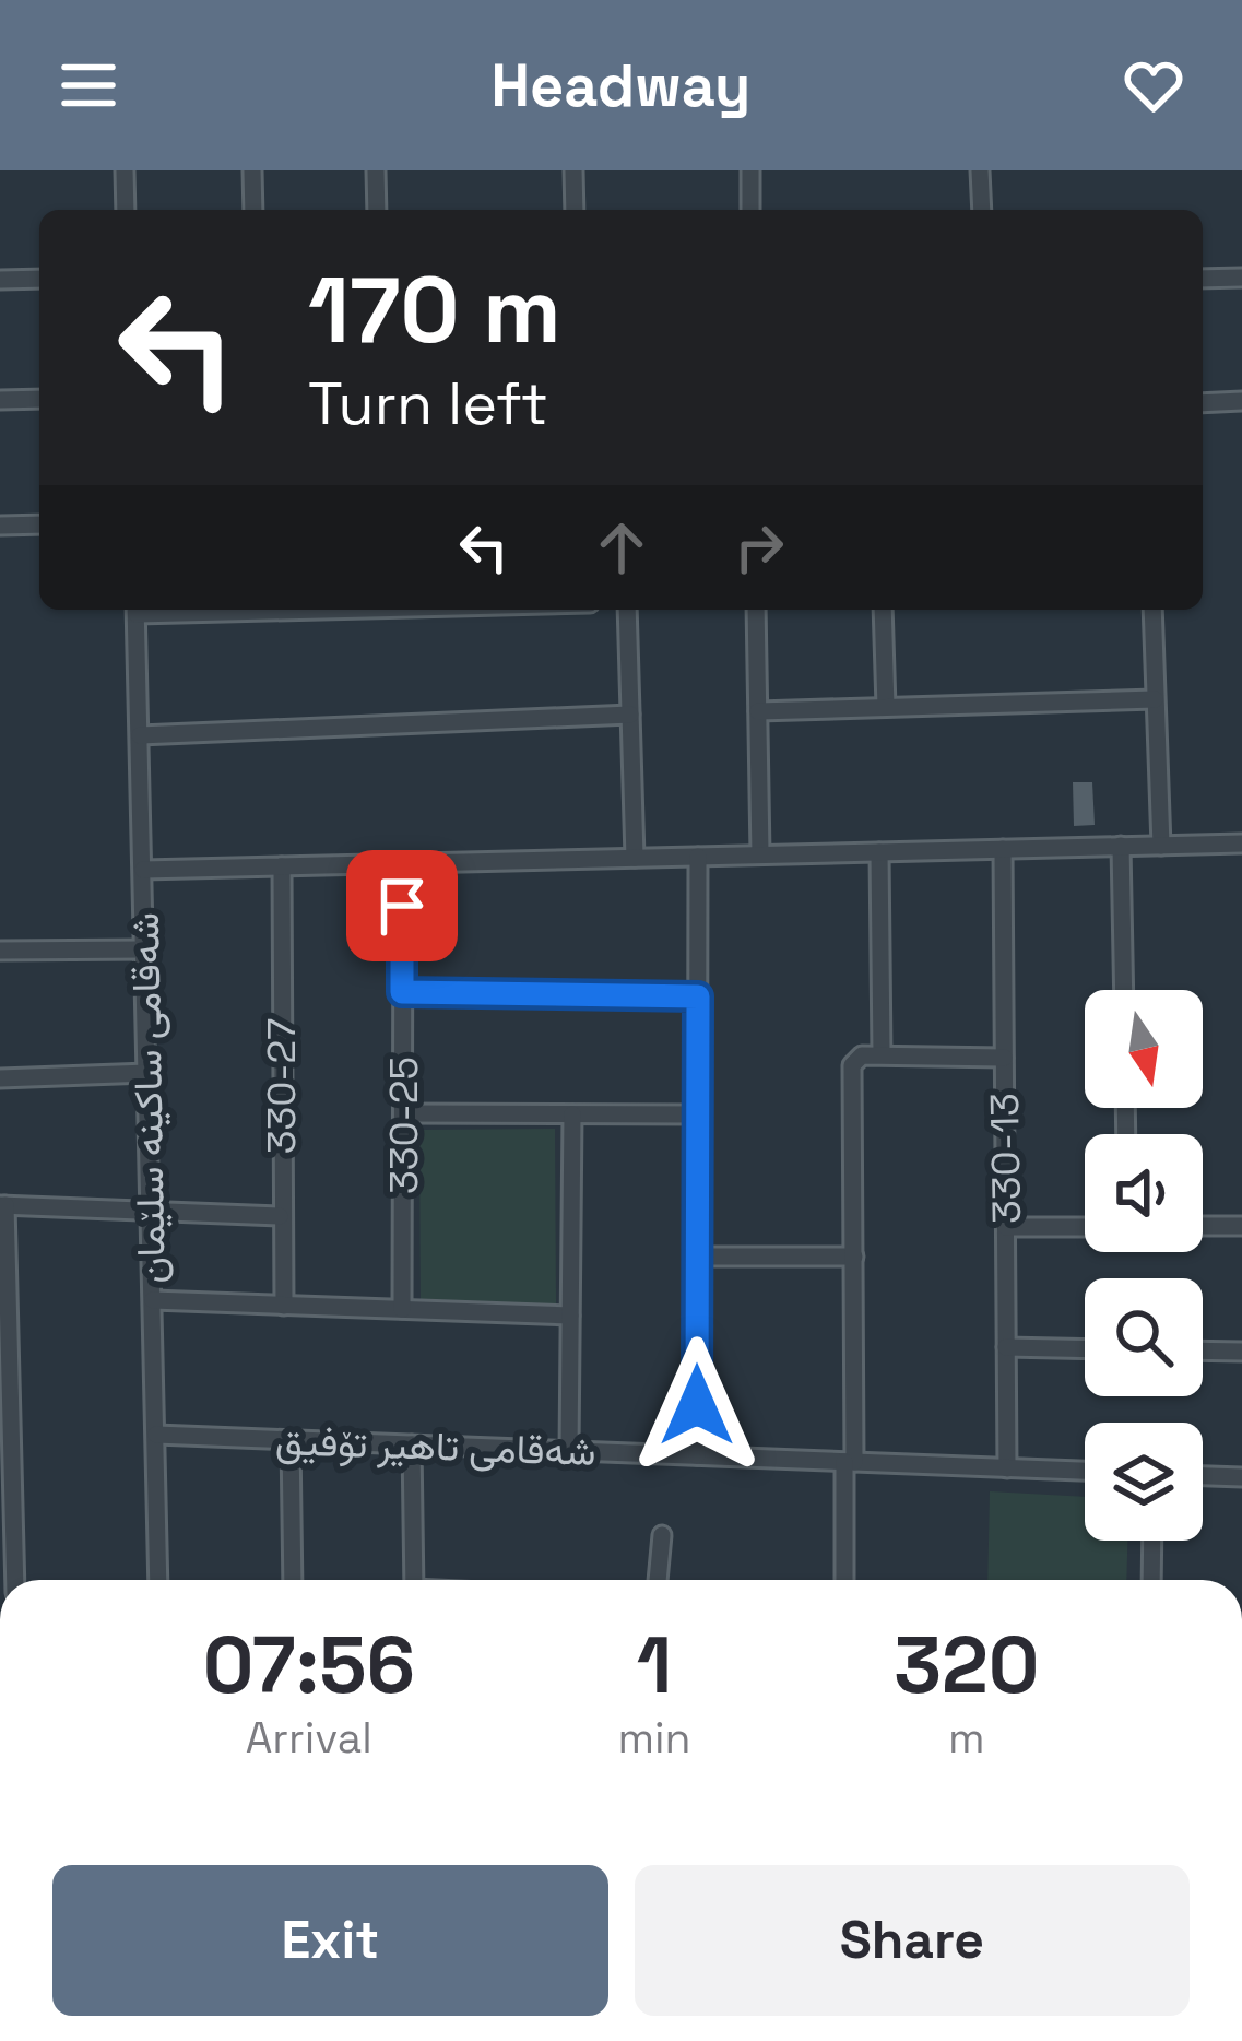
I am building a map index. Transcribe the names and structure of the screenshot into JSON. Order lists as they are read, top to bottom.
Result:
{
  "streets": {
    "street": [
      "330-27",
      "شەقامی ساکینە سلێمان",
      "330-25",
      "330-13",
      "شەقامی تاهیر تۆفیق"
    ]
  },
  "crossings": [
    ["شەقامی ساکینە سلێمان", "شەقامی تاهیر تۆفیق"],
    ["330-13", "شەقامی تاهیر تۆفیق"]
  ],
  "north": "bottom",
  "page": {
    "header": "Headway",
    "turn": ["170 m", "Turn left"],
    "eta": [
      "07:56",
      "Arrival",
      "1",
      "min",
      "320",
      "m"
    ],
    "buttons": ["Exit", "Share"]
  }
}
